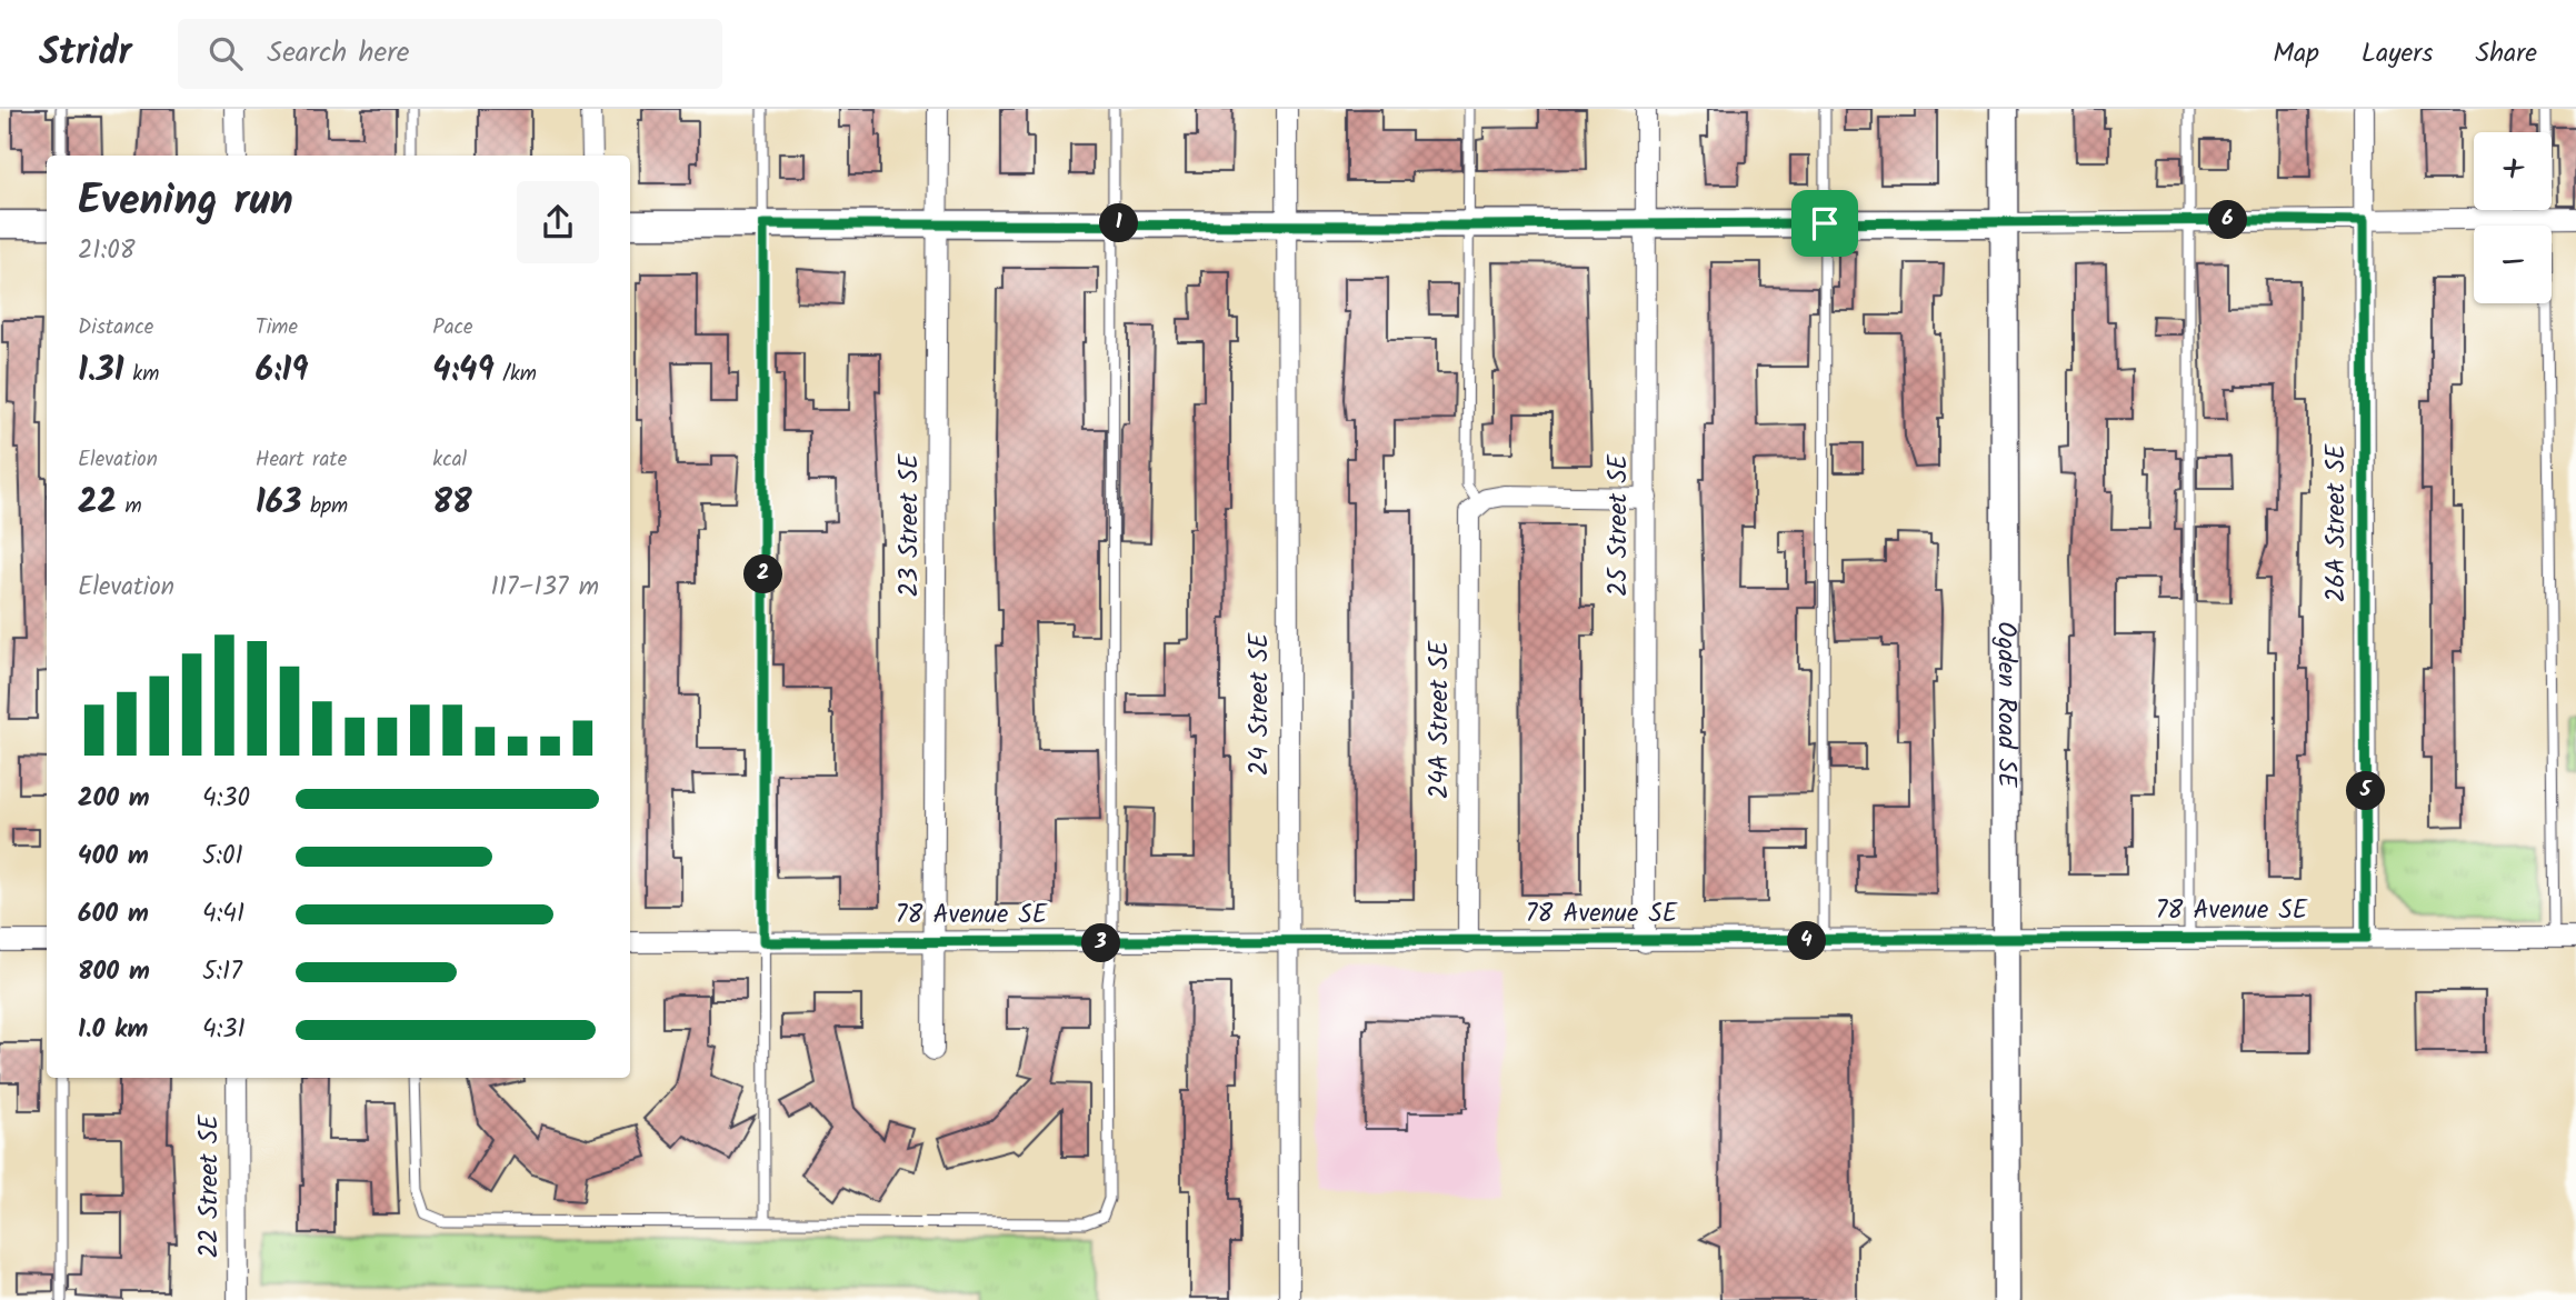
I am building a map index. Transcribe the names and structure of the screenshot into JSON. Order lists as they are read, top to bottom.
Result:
{
  "streets": {
    "street": [
      "26A Street SE",
      "23 Street SE",
      "25 Street SE",
      "24 Street SE",
      "Ogden Road SE",
      "24A Street SE",
      "78 Avenue SE",
      "22 Street SE"
    ]
  },
  "crossings": [
    ["26A Street SE", "78 Avenue SE"],
    ["23 Street SE", "78 Avenue SE"],
    ["25 Street SE", "78 Avenue SE"],
    ["24 Street SE", "78 Avenue SE"],
    ["Ogden Road SE", "78 Avenue SE"],
    ["24A Street SE", "78 Avenue SE"]
  ],
  "page": {
    "header": "Stridr",
    "search": "Search here",
    "nav": ["Map", "Layers", "Share"],
    "map_buttons": ["+", "−"],
    "heading": ["Evening run", "21:08"],
    "pins": [
      "6",
      "1",
      "2",
      "5",
      "4",
      "3"
    ],
    "stats": [
      ["Distance", "1.31 km"],
      ["Time", "6:19"],
      ["Pace", "4:49 /km"],
      ["Elevation", "22 m"],
      ["Heart rate", "163 bpm"],
      ["kcal", "88"]
    ],
    "chart": ["Elevation", "117–137 m"],
    "list": [
      {
        "name": "200 m",
        "note": "4:30"
      },
      {
        "name": "400 m",
        "note": "5:01"
      },
      {
        "name": "600 m",
        "note": "4:41"
      },
      {
        "name": "800 m",
        "note": "5:17"
      },
      {
        "name": "1.0 km",
        "note": "4:31"
      }
    ]
  }
}
